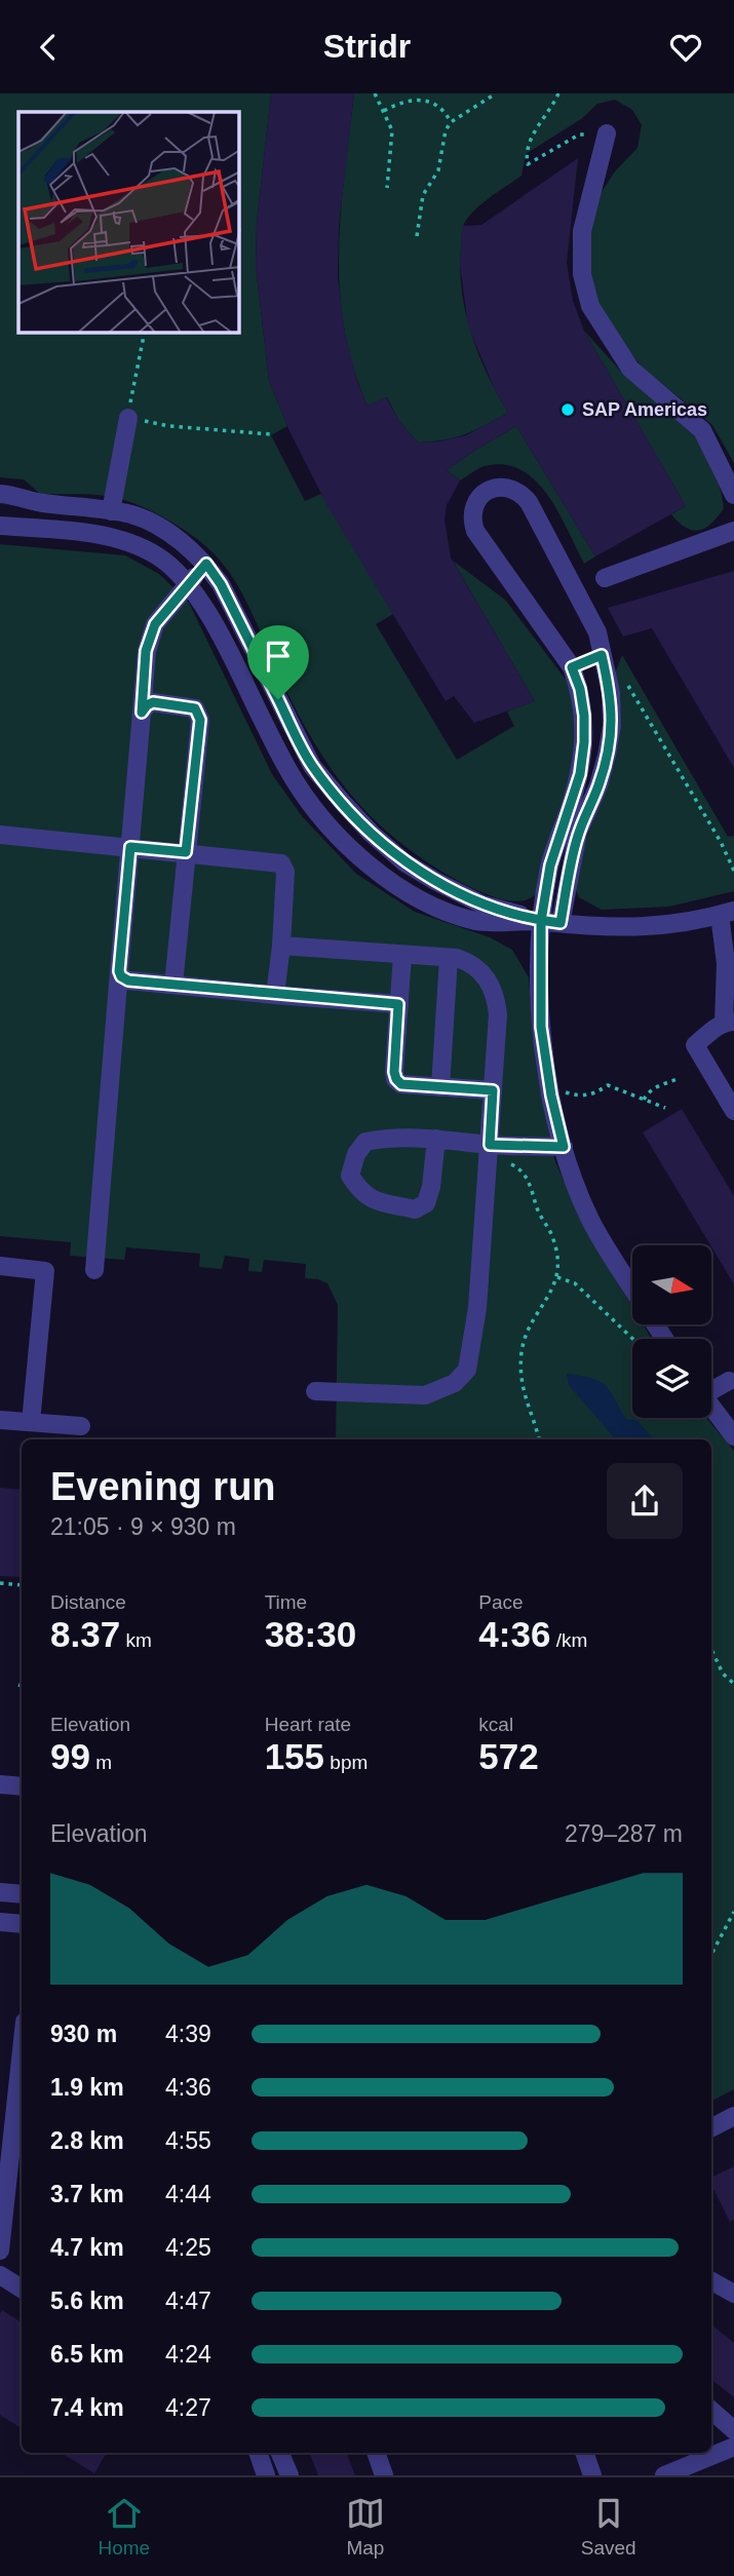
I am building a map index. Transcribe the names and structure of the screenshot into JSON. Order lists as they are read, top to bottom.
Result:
{
  "places": ["SAP Americas"],
  "north": "right",
  "page": {
    "header": "Stridr",
    "heading": ["Evening run", "21:05 · 9 × 930 m"],
    "stats": [
      ["Distance", "8.37 km"],
      ["Time", "38:30"],
      ["Pace", "4:36 /km"],
      ["Elevation", "99 m"],
      ["Heart rate", "155 bpm"],
      ["kcal", "572"]
    ],
    "chart": ["Elevation", "279–287 m"],
    "list": [
      {
        "name": "930 m",
        "note": "4:39"
      },
      {
        "name": "1.9 km",
        "note": "4:36"
      },
      {
        "name": "2.8 km",
        "note": "4:55"
      },
      {
        "name": "3.7 km",
        "note": "4:44"
      },
      {
        "name": "4.7 km",
        "note": "4:25"
      },
      {
        "name": "5.6 km",
        "note": "4:47"
      },
      {
        "name": "6.5 km",
        "note": "4:24"
      },
      {
        "name": "7.4 km",
        "note": "4:27"
      }
    ],
    "tabs": ["Home", "Map", "Saved"]
  }
}
